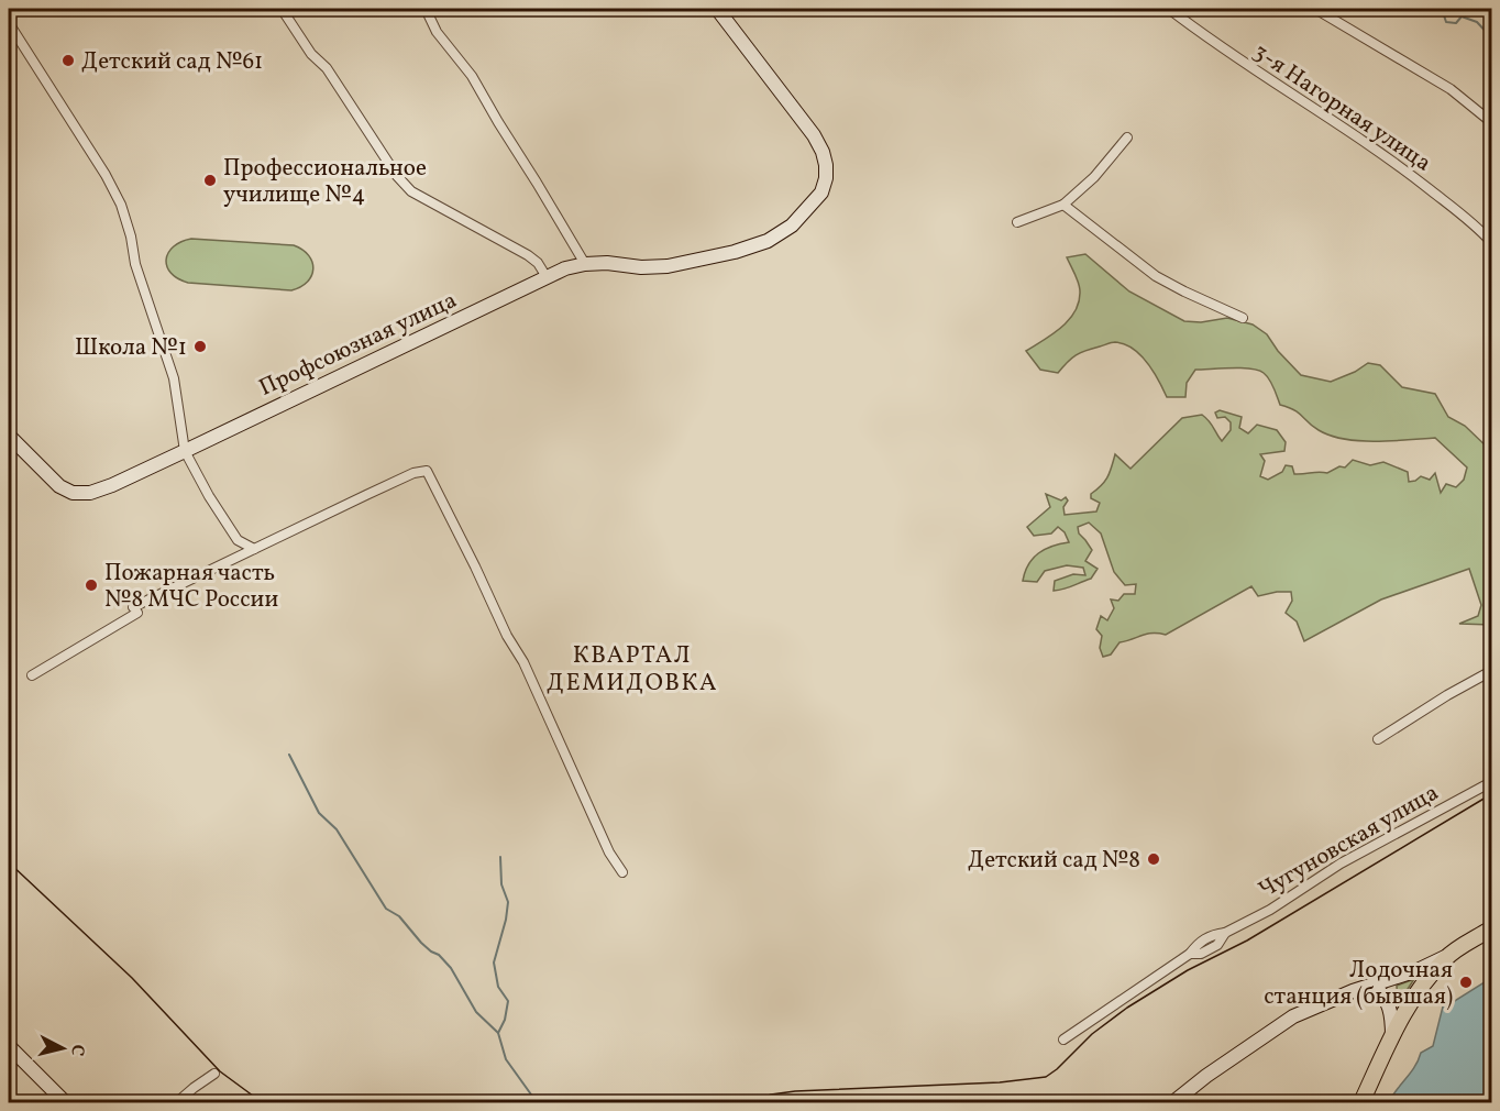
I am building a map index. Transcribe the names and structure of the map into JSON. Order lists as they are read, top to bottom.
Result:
{
  "streets": {
    "main road": ["Профсоюзная улица"],
    "street": ["3-я Нагорная улица", "Чугуновская улица"]
  },
  "districts": ["КВАРТАЛ ДЕМИДОВКА"],
  "places": [
    "Детский сад №61",
    "Профессиональное училище №4",
    "Школа №1",
    "Пожарная часть №8 МЧС России",
    "Детский сад №8",
    "Лодочная станция (бывшая)"
  ],
  "north": "right"
}
